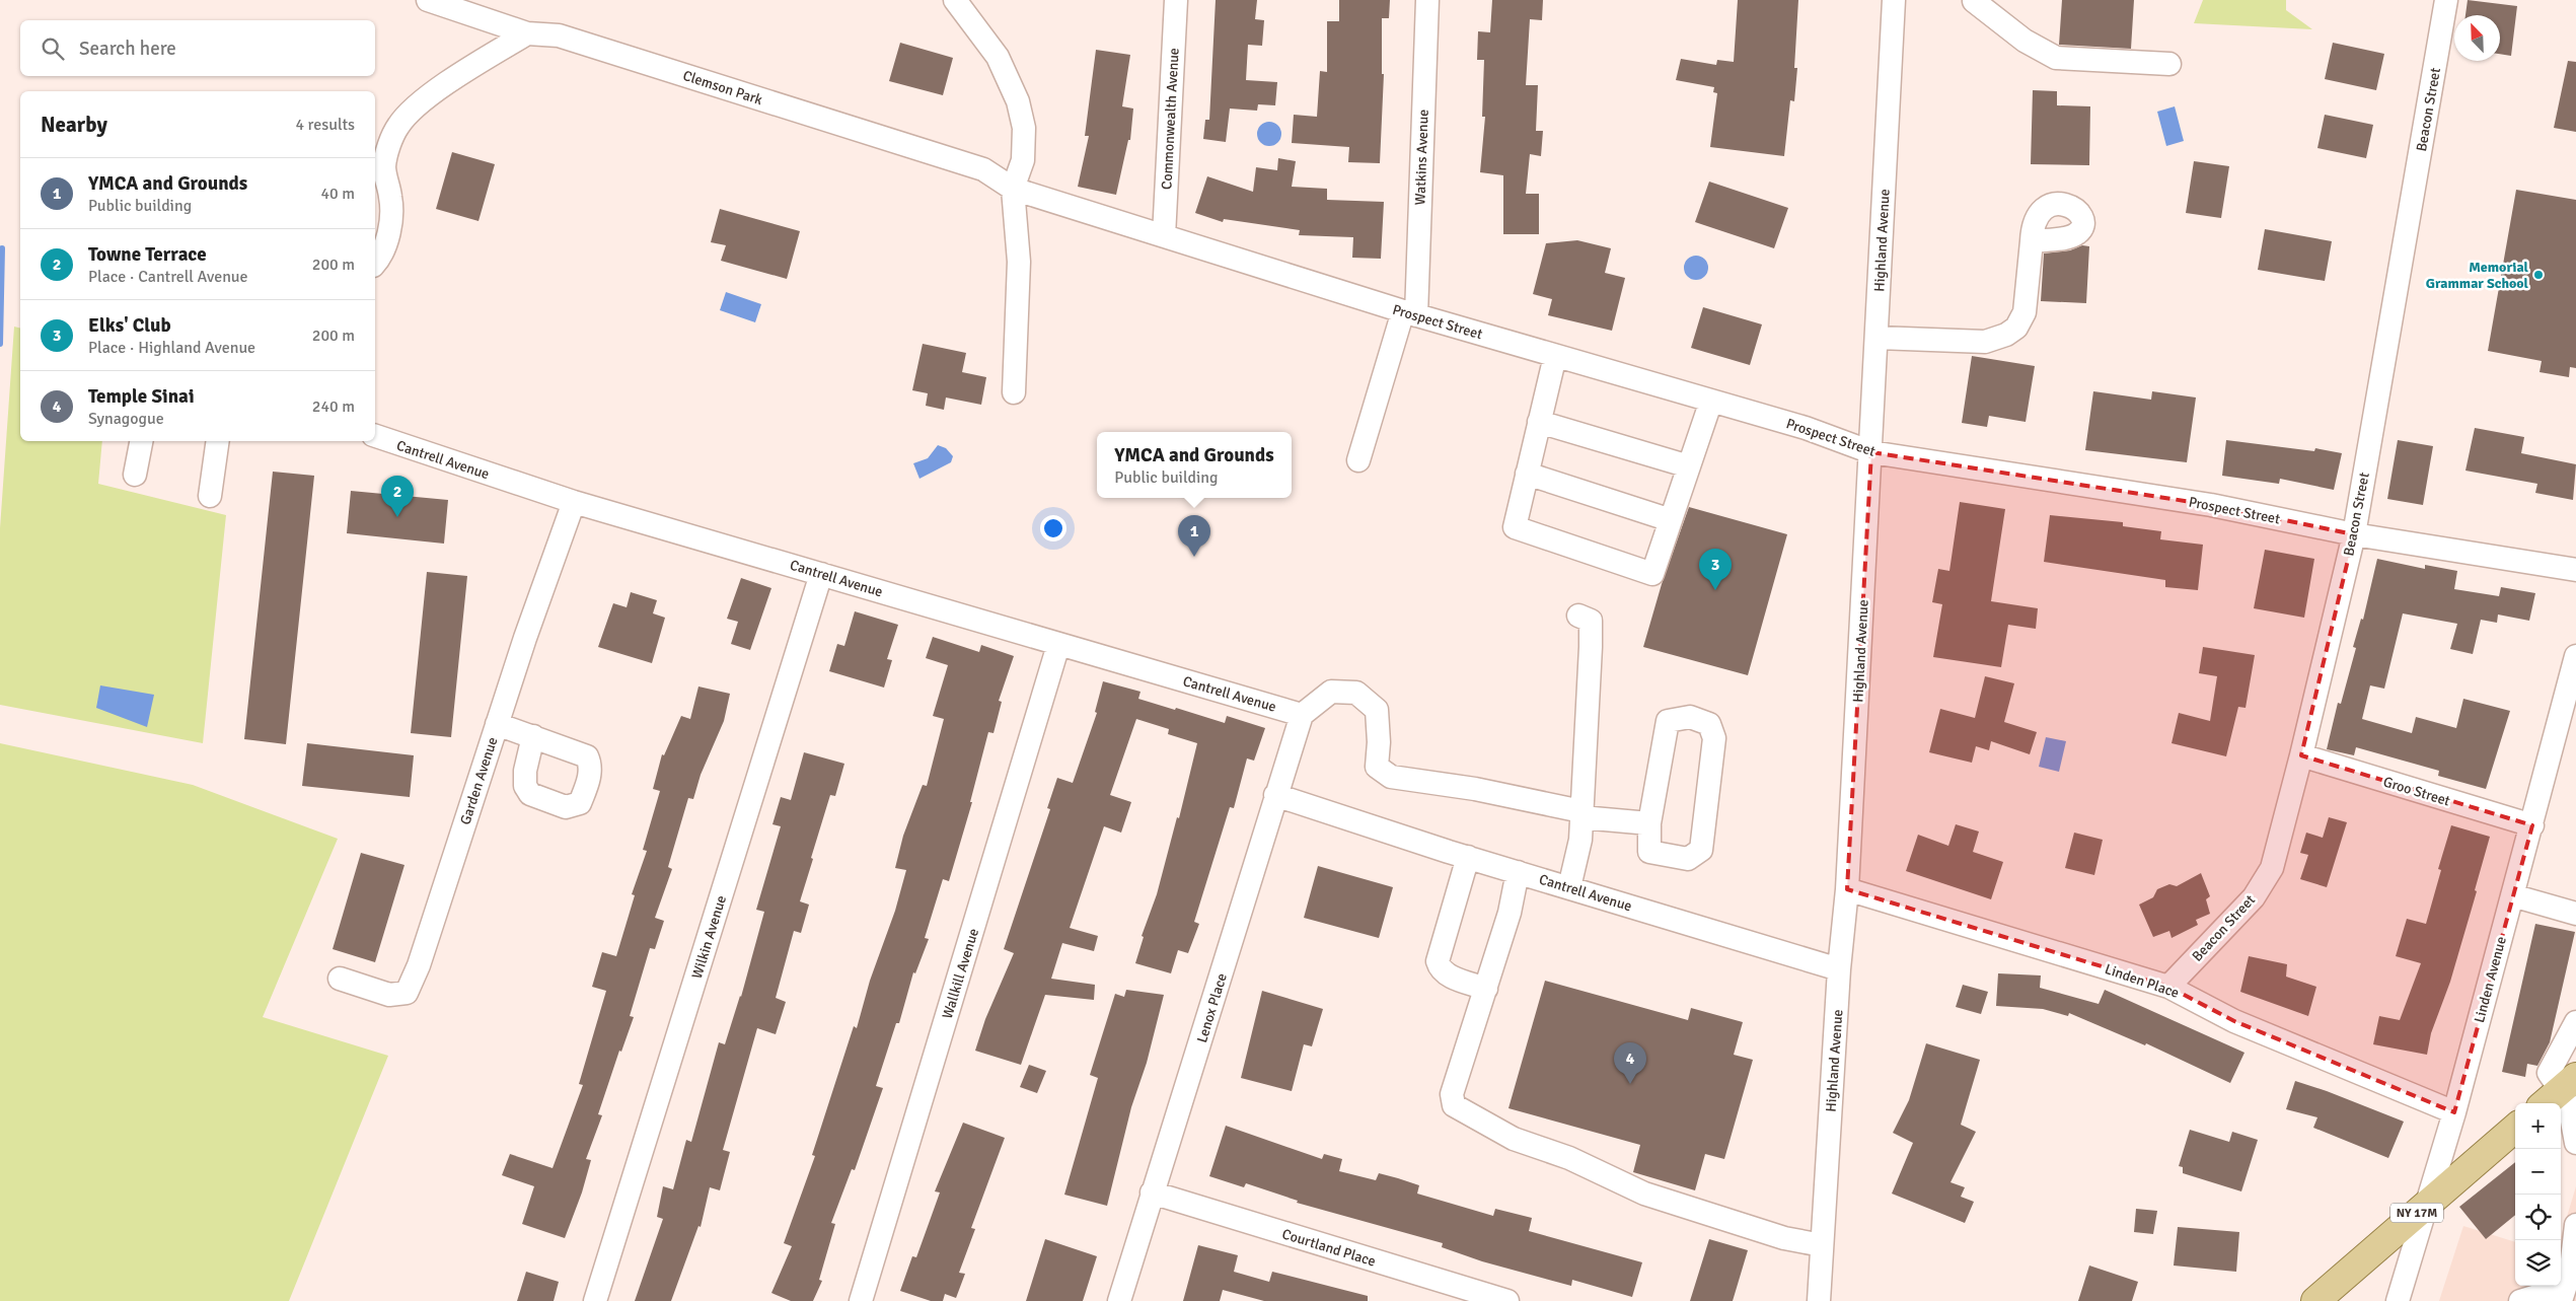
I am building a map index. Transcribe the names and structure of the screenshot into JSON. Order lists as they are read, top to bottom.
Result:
{
  "streets": {
    "main road": ["NY 17M"],
    "street": [
      "Clemson Park",
      "Beacon Street",
      "Commonwealth Avenue",
      "Watkins Avenue",
      "Highland Avenue",
      "Prospect Street",
      "Cantrell Avenue",
      "Garden Avenue",
      "Groo Street",
      "Wilkin Avenue",
      "Wallkill Avenue",
      "Linden Avenue",
      "Linden Place",
      "Lenox Place",
      "Courtland Place"
    ]
  },
  "crossings": [
    ["Clemson Park", "Commonwealth Avenue"],
    ["Clemson Park", "Prospect Street"],
    ["Beacon Street", "Prospect Street"],
    ["Beacon Street", "Groo Street"],
    ["Beacon Street", "Linden Place"],
    ["Commonwealth Avenue", "Prospect Street"],
    ["Watkins Avenue", "Prospect Street"],
    ["Highland Avenue", "Prospect Street"],
    ["Highland Avenue", "Cantrell Avenue"],
    ["Highland Avenue", "Linden Place"],
    ["Cantrell Avenue", "Garden Avenue"],
    ["Cantrell Avenue", "Wilkin Avenue"],
    ["Cantrell Avenue", "Wallkill Avenue"],
    ["Cantrell Avenue", "Lenox Place"],
    ["Groo Street", "Linden Avenue"],
    ["Linden Avenue", "Linden Place"],
    ["Linden Avenue", "NY 17M"],
    ["Lenox Place", "Courtland Place"]
  ],
  "places": ["Memorial Grammar School"],
  "north": "top left",
  "page": {
    "search": "Search here",
    "heading": ["Nearby", "4 results"],
    "list": [
      {
        "mark": "1",
        "name": "YMCA and Grounds",
        "note": "Public building",
        "value": "40 m"
      },
      {
        "mark": "2",
        "name": "Towne Terrace",
        "note": "Place · Cantrell Avenue",
        "value": "200 m"
      },
      {
        "mark": "3",
        "name": "Elks' Club",
        "note": "Place · Highland Avenue",
        "value": "200 m"
      },
      {
        "mark": "4",
        "name": "Temple Sinai",
        "note": "Synagogue",
        "value": "240 m"
      }
    ],
    "popup": ["YMCA and Grounds", "Public building"],
    "pins": [
      "2",
      "1",
      "3",
      "4"
    ],
    "map_buttons": ["+", "−"]
  }
}
